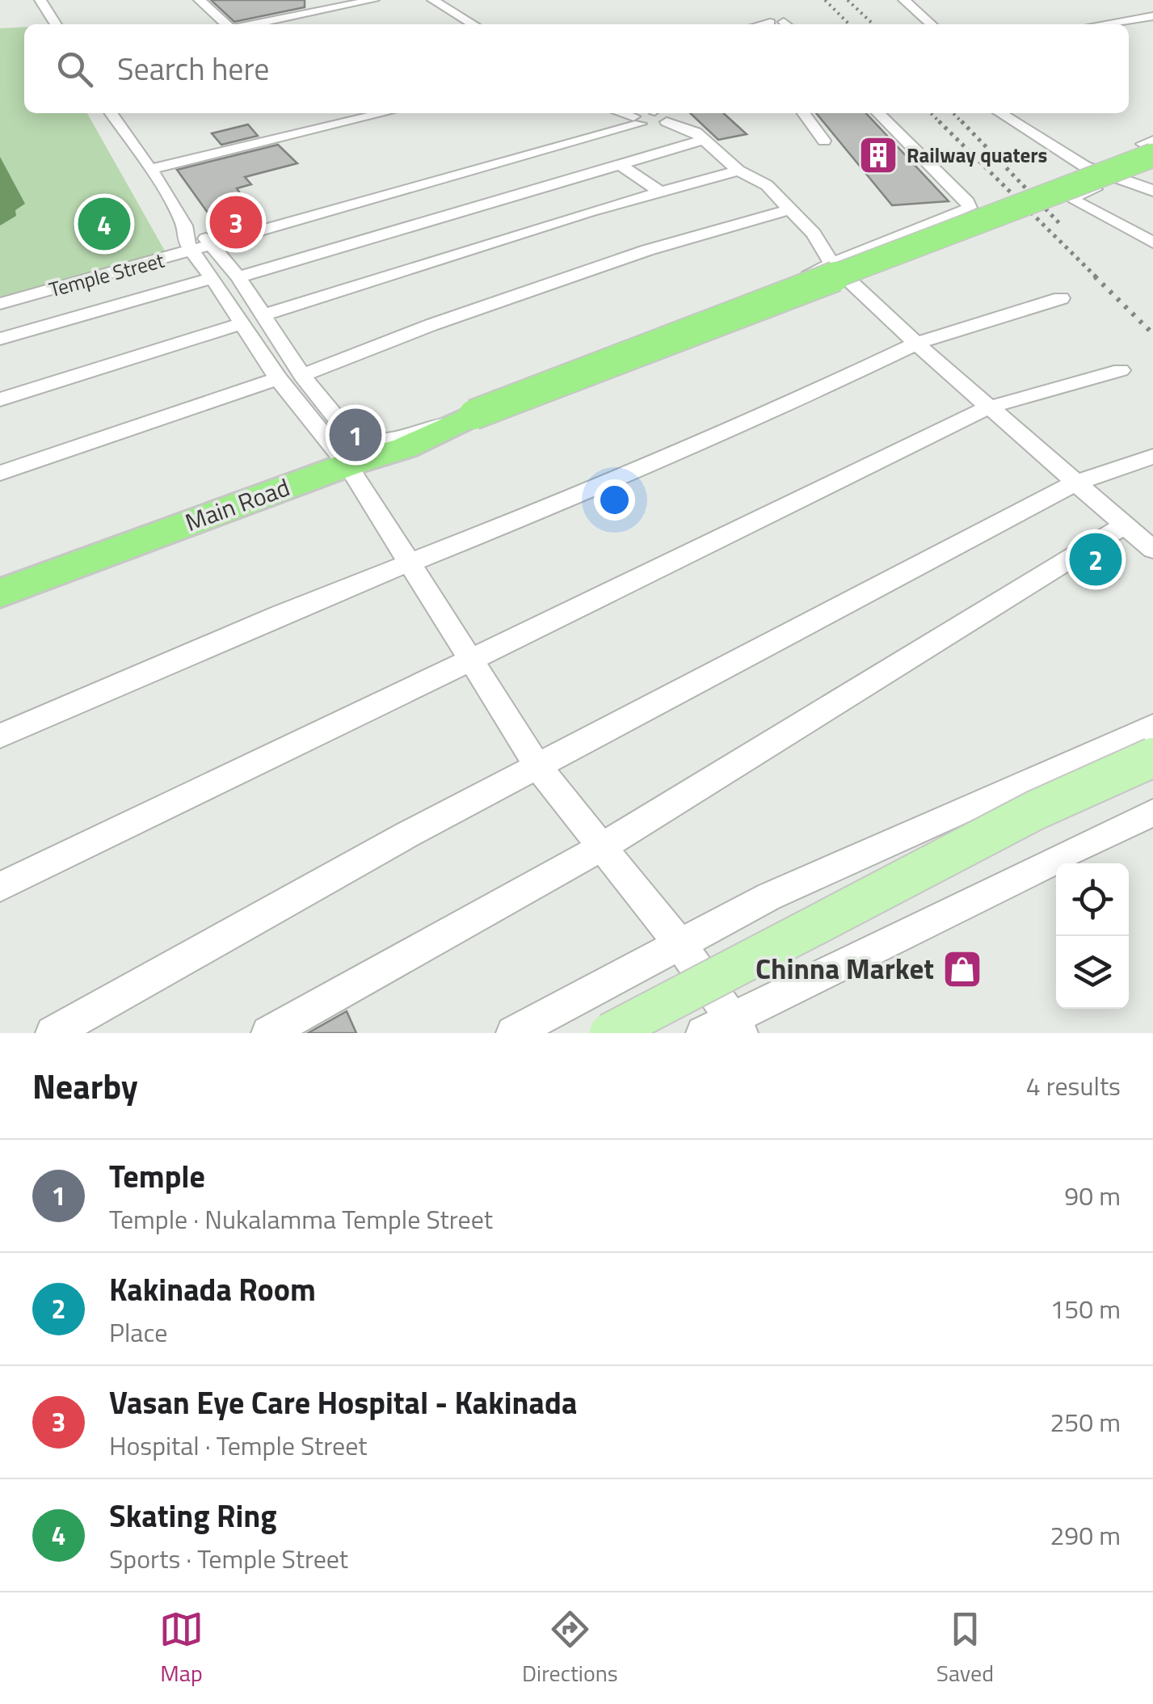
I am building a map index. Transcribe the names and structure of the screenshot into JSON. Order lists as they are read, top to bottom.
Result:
{
  "streets": {
    "highway": ["Main Road"],
    "street": ["Temple Street"]
  },
  "places": {
    "building": ["Railway quaters"],
    "shop": ["Chinna Market"]
  },
  "page": {
    "search": "Search here",
    "pins": [
      "3",
      "4",
      "1",
      "2"
    ],
    "heading": ["Nearby", "4 results"],
    "list": [
      {
        "mark": "1",
        "name": "Temple",
        "note": "Temple · Nukalamma Temple Street",
        "value": "90 m"
      },
      {
        "mark": "2",
        "name": "Kakinada Room",
        "note": "Place",
        "value": "150 m"
      },
      {
        "mark": "3",
        "name": "Vasan Eye Care Hospital - Kakinada",
        "note": "Hospital · Temple Street",
        "value": "250 m"
      },
      {
        "mark": "4",
        "name": "Skating Ring",
        "note": "Sports · Temple Street",
        "value": "290 m"
      }
    ],
    "nav": ["Map", "Directions", "Saved"]
  }
}
